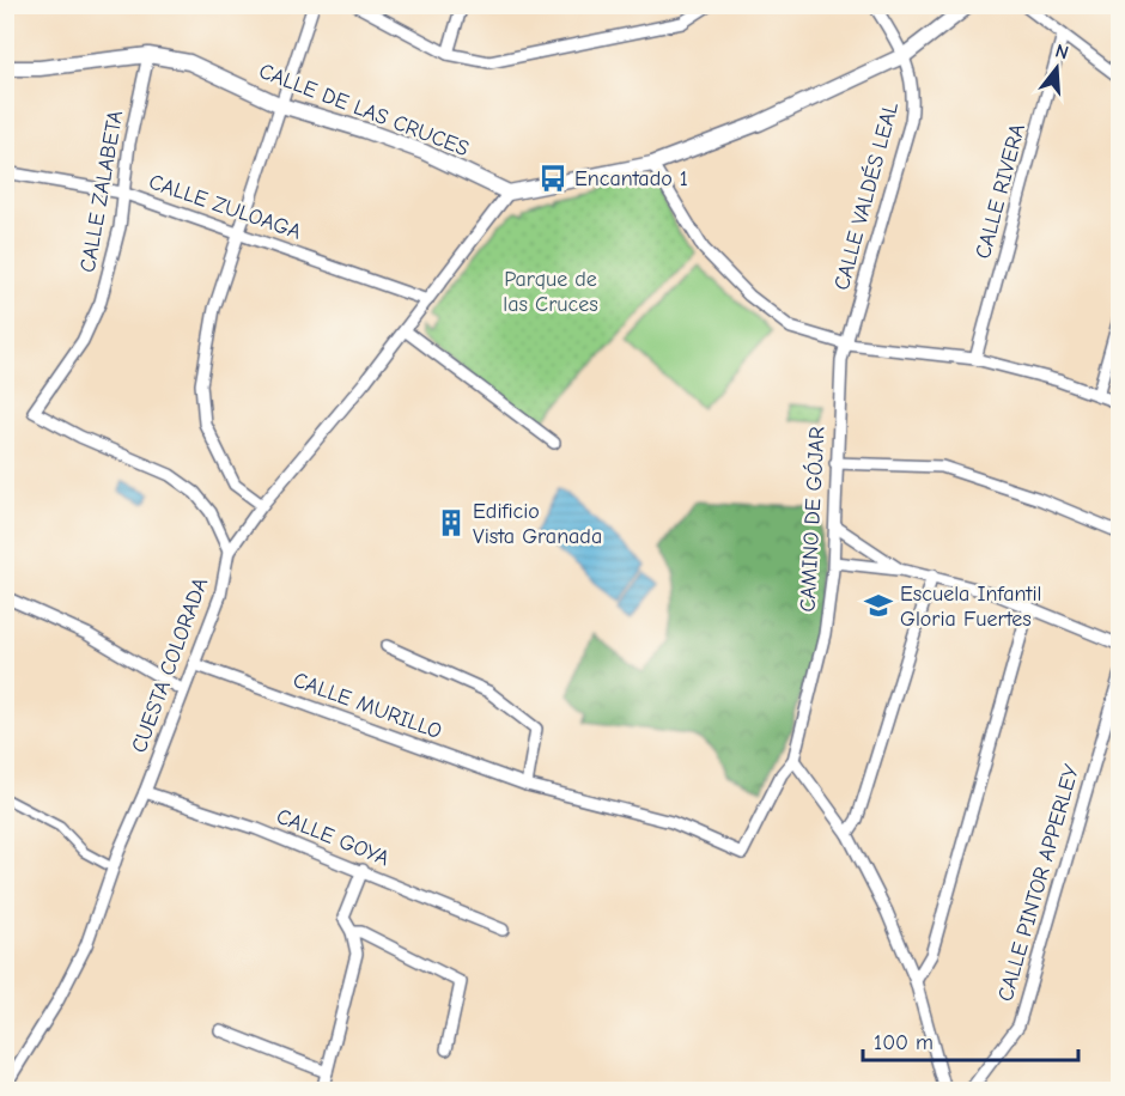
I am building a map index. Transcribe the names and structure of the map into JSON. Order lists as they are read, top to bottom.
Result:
{
  "streets": {
    "street": [
      "CALLE DE LAS CRUCES",
      "CALLE ZALABETA",
      "CALLE RIVERA",
      "CALLE VALDÉS LEAL",
      "CALLE ZULOAGA",
      "CAMINO DE GÓJAR",
      "CUESTA COLORADA",
      "CALLE MURILLO",
      "CALLE GOYA",
      "CALLE PINTOR APPERLEY"
    ]
  },
  "crossings": [
    ["CALLE DE LAS CRUCES", "CALLE ZALABETA"],
    ["CALLE DE LAS CRUCES", "CUESTA COLORADA"],
    ["CALLE ZALABETA", "CALLE ZULOAGA"],
    ["CALLE ZALABETA", "CUESTA COLORADA"],
    ["CALLE VALDÉS LEAL", "CAMINO DE GÓJAR"],
    ["CALLE ZULOAGA", "CUESTA COLORADA"],
    ["CAMINO DE GÓJAR", "CALLE MURILLO"],
    ["CUESTA COLORADA", "CALLE MURILLO"],
    ["CUESTA COLORADA", "CALLE GOYA"]
  ],
  "parks": ["Parque de las Cruces"],
  "places": {
    "bus stop": ["Encantado 1"],
    "building": ["Edificio Vista Granada"],
    "school or university": ["Escuela Infantil Gloria Fuertes"]
  },
  "scale_bar": "100 m",
  "north": "top"
}
